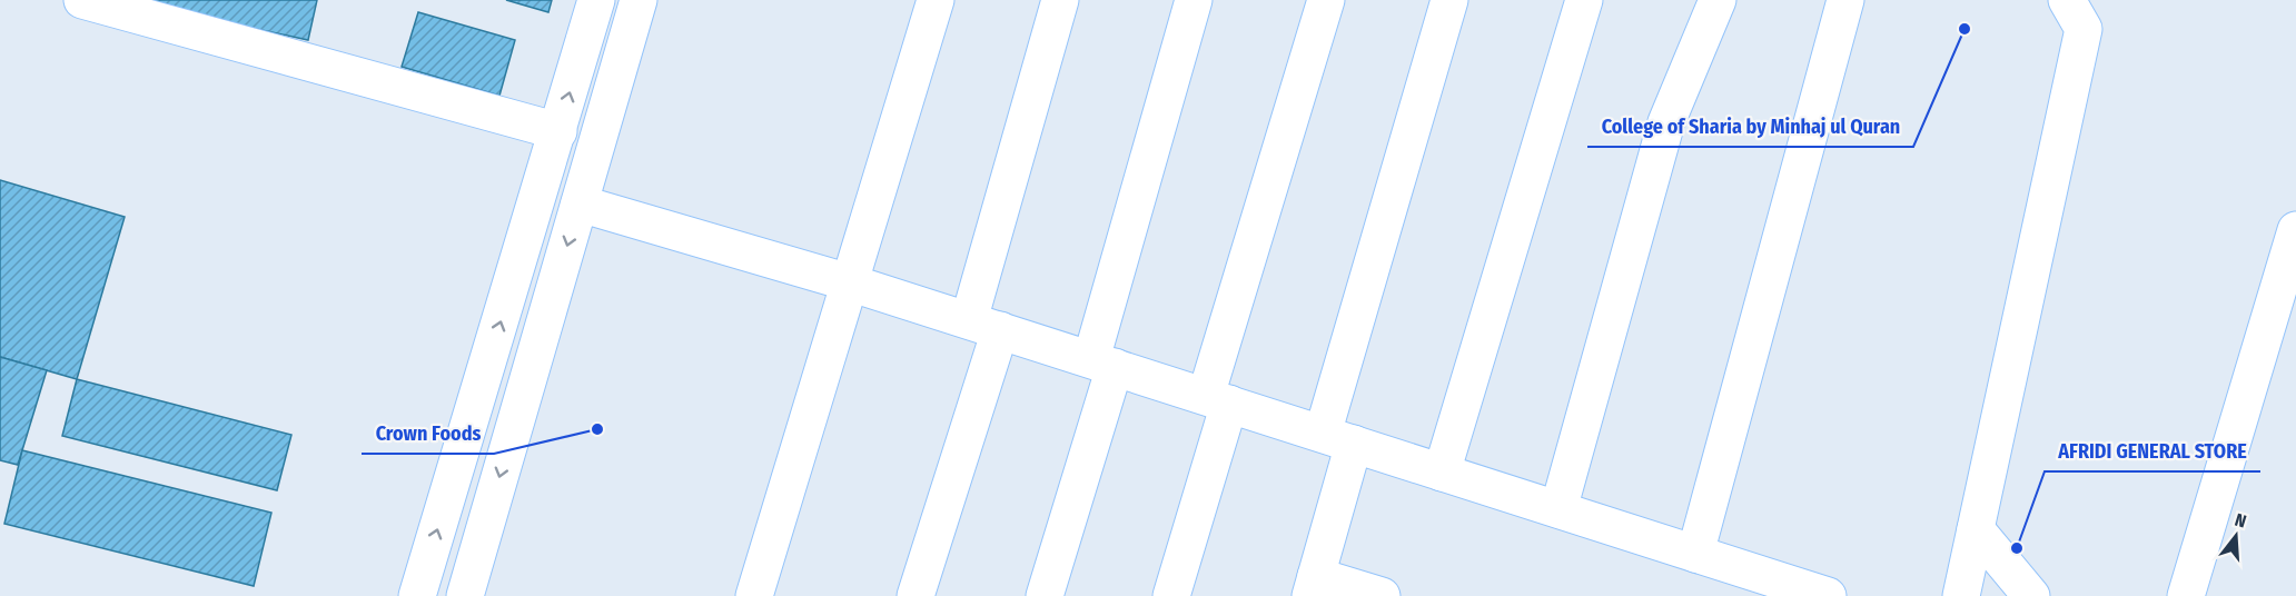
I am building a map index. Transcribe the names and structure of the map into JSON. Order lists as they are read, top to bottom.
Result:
{
  "places": ["College of Sharia by Minhaj ul Quran", "Crown Foods", "AFRIDI GENERAL STORE"],
  "north": "top"
}
